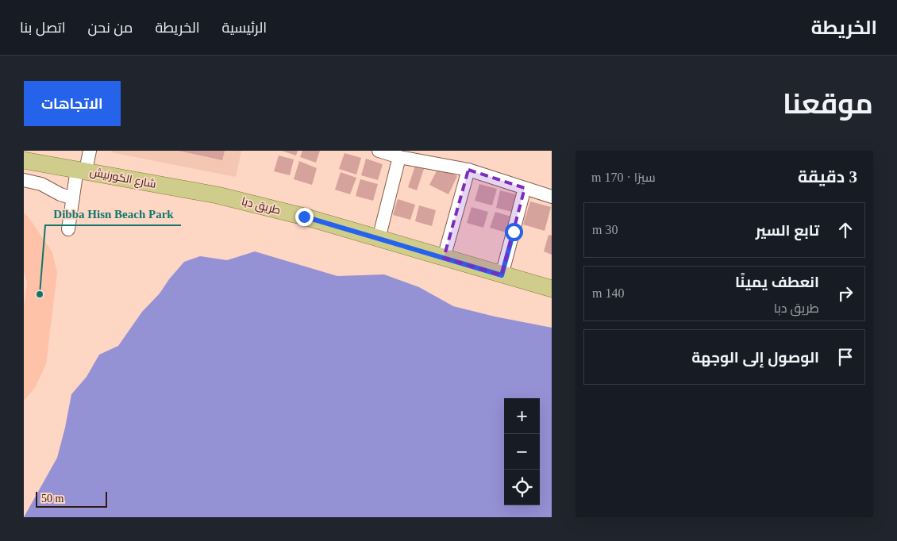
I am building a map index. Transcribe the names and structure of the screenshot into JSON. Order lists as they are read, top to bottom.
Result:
{
  "streets": {
    "main road": ["شارع الكورنيش", "طريق دبا"]
  },
  "crossings": [
    ["شارع الكورنيش", "طريق دبا"]
  ],
  "places": ["Dibba Hisn Beach Park"],
  "scale_bar": "50 m",
  "page": {
    "header": "الخريطة",
    "nav": [
      "الرئيسية",
      "الخريطة",
      "من نحن",
      "اتصل بنا"
    ],
    "title": "موقعنا",
    "buttons": "الاتجاهات",
    "heading": ["3 دقيقة", "سيرًا · 170 m"],
    "list": [
      ["تابع السير", "30 m"],
      ["انعطف يمينًا", "طريق دبا", "140 m"],
      "الوصول إلى الوجهة"
    ],
    "map_buttons": ["+", "−"],
    "scale": "50 m"
  }
}
